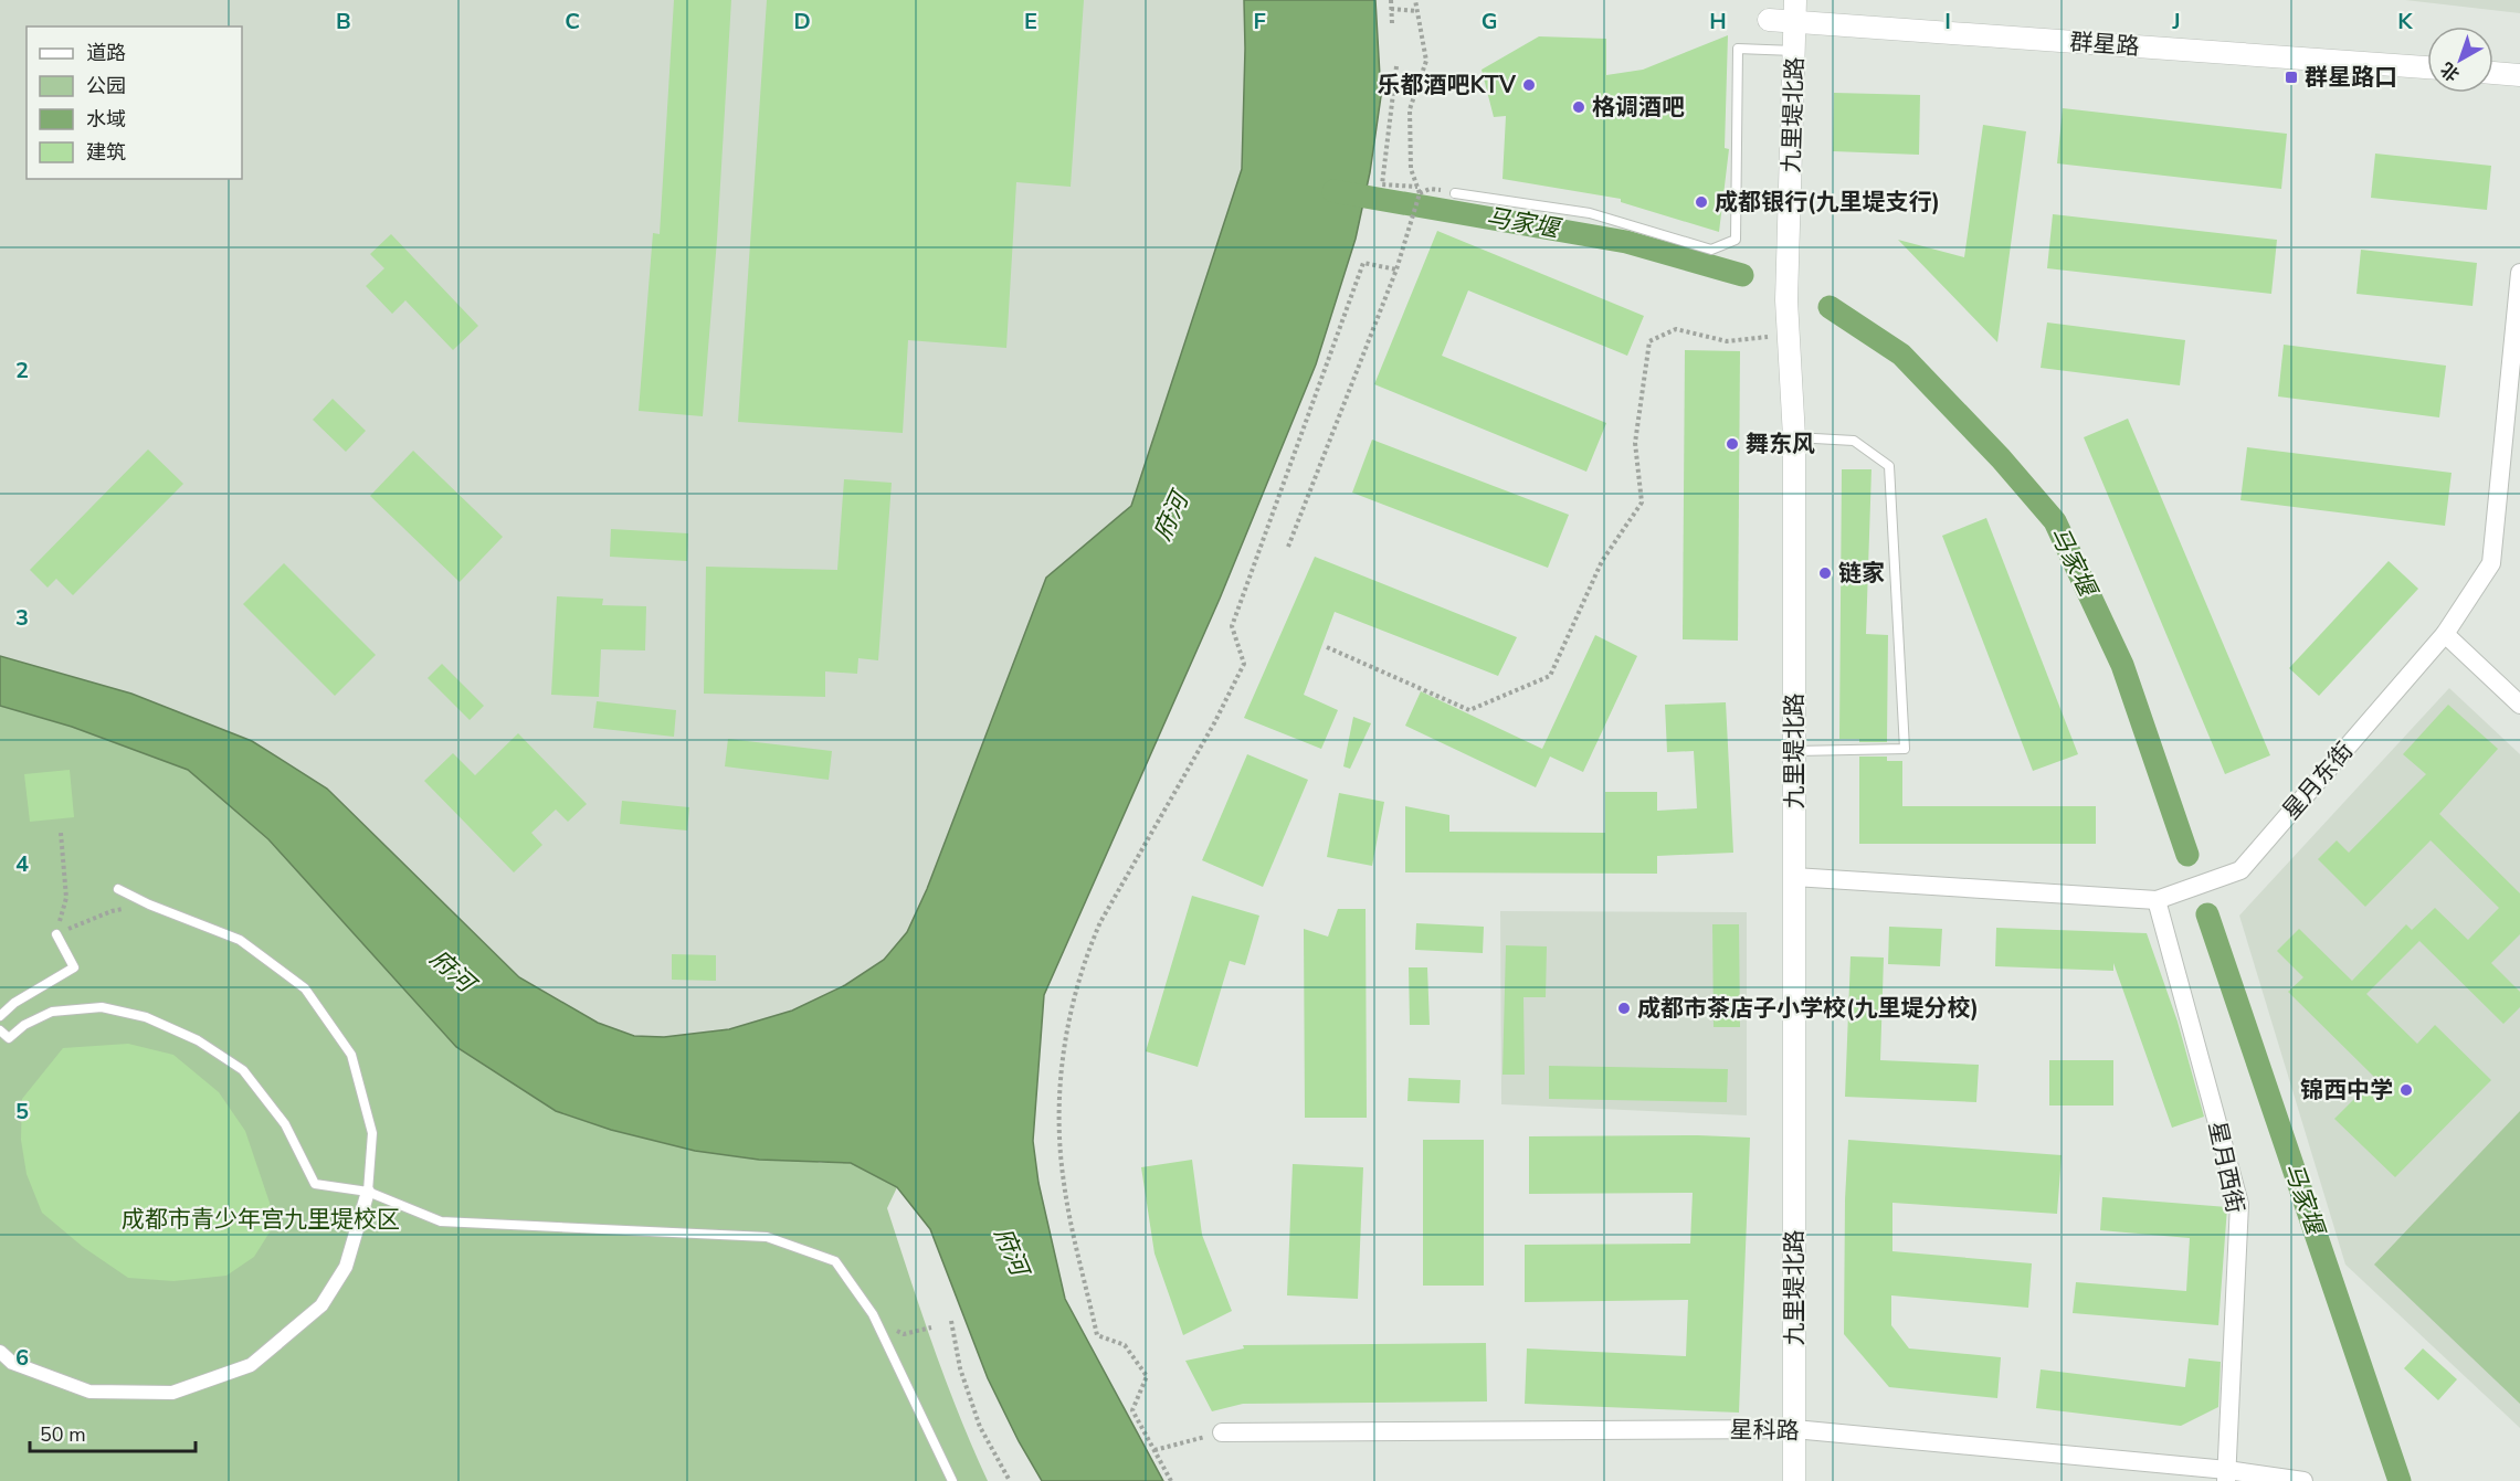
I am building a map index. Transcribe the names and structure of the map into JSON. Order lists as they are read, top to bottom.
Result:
{
  "streets": {
    "street": [
      "群星路",
      "九里堤北路",
      "星月东街",
      "星月西街",
      "星科路"
    ]
  },
  "crossings": [
    ["群星路", "九里堤北路"],
    ["九里堤北路", "星月东街"],
    ["九里堤北路", "星科路"],
    ["星月东街", "星月西街"],
    ["星月西街", "星科路"]
  ],
  "water": ["马家堰", "府河"],
  "parks": ["成都市青少年宫九里堤校区"],
  "places": {
    "transit": ["群星路口"],
    "other": [
      "乐都酒吧KTV",
      "格调酒吧",
      "成都银行(九里堤支行)",
      "舞东风",
      "链家",
      "成都市茶店子小学校(九里堤分校)",
      "锦西中学"
    ]
  },
  "legend": [
    "道路",
    "公园",
    "水域",
    "建筑"
  ],
  "scale_bar": "50 m",
  "north": "bottom left",
  "grid": {
    "columns": [
      "B",
      "C",
      "D",
      "E",
      "F",
      "G",
      "H",
      "I",
      "J",
      "K"
    ],
    "rows": [
      "2",
      "3",
      "4",
      "5",
      "6"
    ]
  }
}
